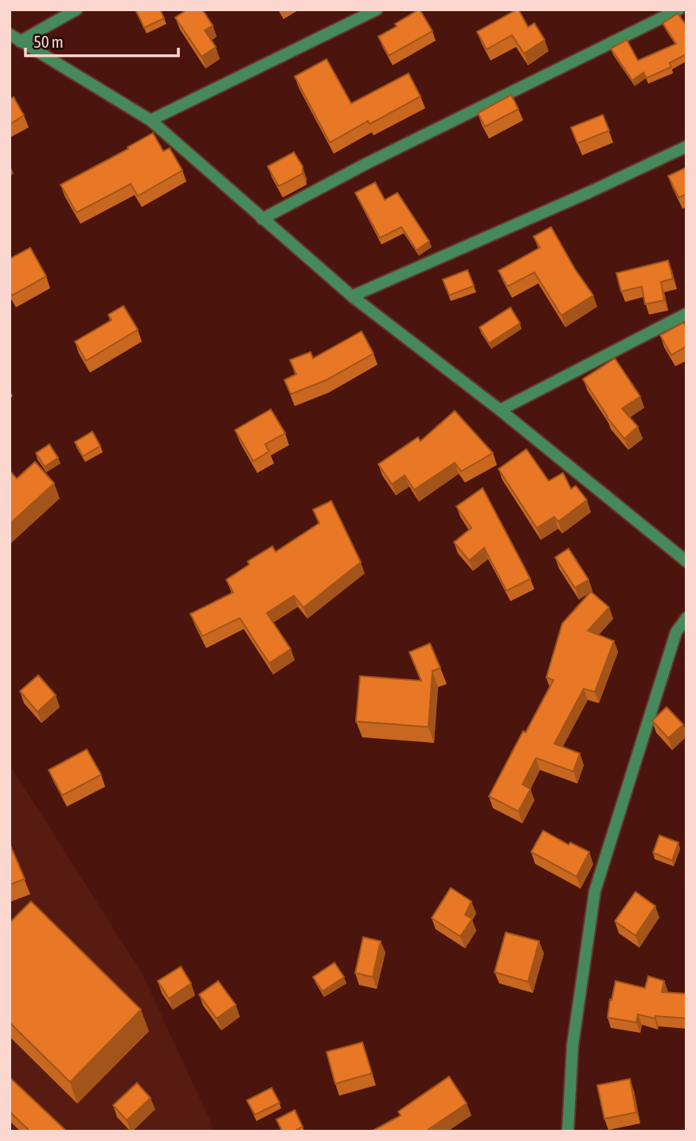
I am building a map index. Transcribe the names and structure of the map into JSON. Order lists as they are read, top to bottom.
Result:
{
  "scale_bar": "50 m"
}
